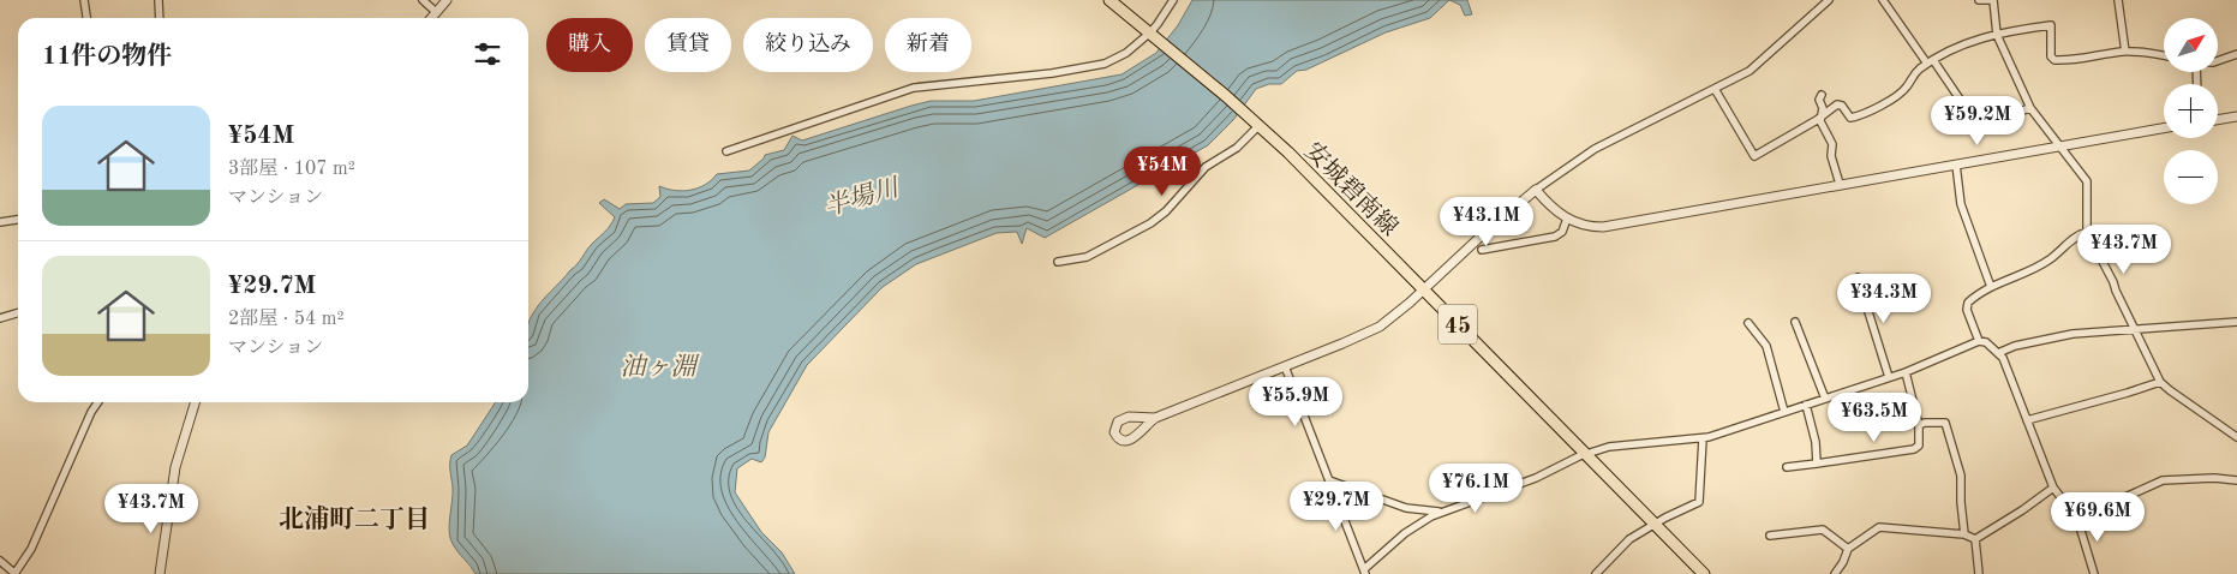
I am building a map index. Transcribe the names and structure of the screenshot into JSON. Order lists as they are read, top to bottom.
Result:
{
  "streets": {
    "main road": ["安城碧南線", "45"]
  },
  "districts": ["北浦町二丁目"],
  "water": ["半場川", "油ヶ淵"],
  "north": "top right",
  "page": {
    "map_buttons": ["+", "−"],
    "chip": [
      "購入",
      "賃貸",
      "絞り込み",
      "新着"
    ],
    "heading": "11件の物件",
    "list": [
      {
        "name": "¥54M",
        "note": "3部屋 · 107 m² · マンション"
      },
      {
        "name": "¥29.7M",
        "note": "2部屋 · 54 m² · マンション"
      }
    ],
    "price": [
      "¥59.2M",
      "¥54M",
      "¥43.1M",
      "¥43.7M",
      "¥34.3M",
      "¥55.9M",
      "¥63.5M",
      "¥76.1M",
      "¥29.7M",
      "¥43.7M",
      "¥69.6M"
    ]
  }
}
